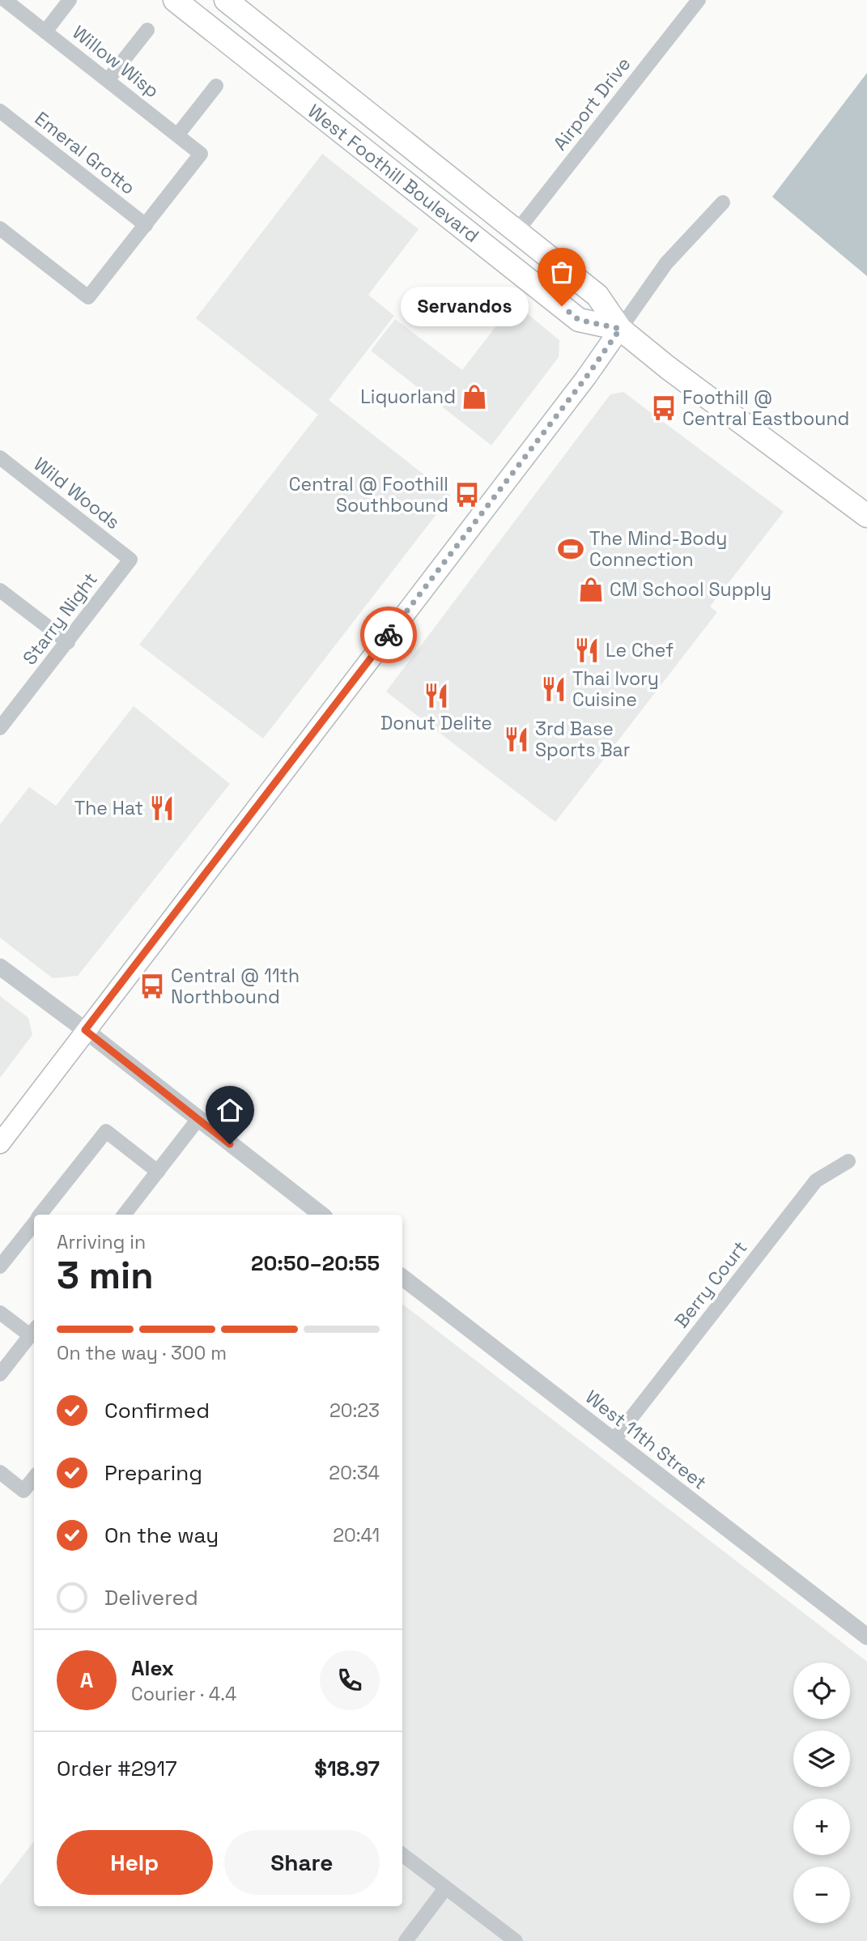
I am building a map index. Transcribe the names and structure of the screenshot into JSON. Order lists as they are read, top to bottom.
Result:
{
  "streets": {
    "main road": ["West Foothill Boulevard"],
    "street": [
      "Willow Wisp",
      "Airport Drive",
      "Emeral Grotto",
      "Wild Woods",
      "Starry Night",
      "Berry Court",
      "West 11th Street"
    ]
  },
  "crossings": [
    ["Willow Wisp", "Emeral Grotto"],
    ["Airport Drive", "West Foothill Boulevard"],
    ["Wild Woods", "Starry Night"],
    ["Berry Court", "West 11th Street"]
  ],
  "places": {
    "other": ["Servandos"],
    "shop": ["Liquorland", "CM School Supply"],
    "bus stop": ["Foothill @ Central Eastbound", "Central @ Foothill Southbound", "Central @ 11th Northbound"],
    "sports": ["The Mind-Body Connection"],
    "restaurant": [
      "Le Chef",
      "Thai Ivory Cuisine",
      "Donut Delite",
      "3rd Base Sports Bar",
      "The Hat"
    ]
  },
  "page": {
    "bubble": "Servandos",
    "heading": ["3 min", "Arriving in", "20:50–20:55"],
    "panel": [
      "Alex",
      "Courier · 4.4",
      "Order #2917",
      "$18.97"
    ],
    "bar": "On the way · 300 m",
    "list": [
      ["Confirmed", "20:23"],
      ["Preparing", "20:34"],
      ["On the way", "20:41"],
      "Delivered"
    ],
    "round": "A",
    "map_buttons": ["+", "−"],
    "buttons": ["Help", "Share"]
  }
}
